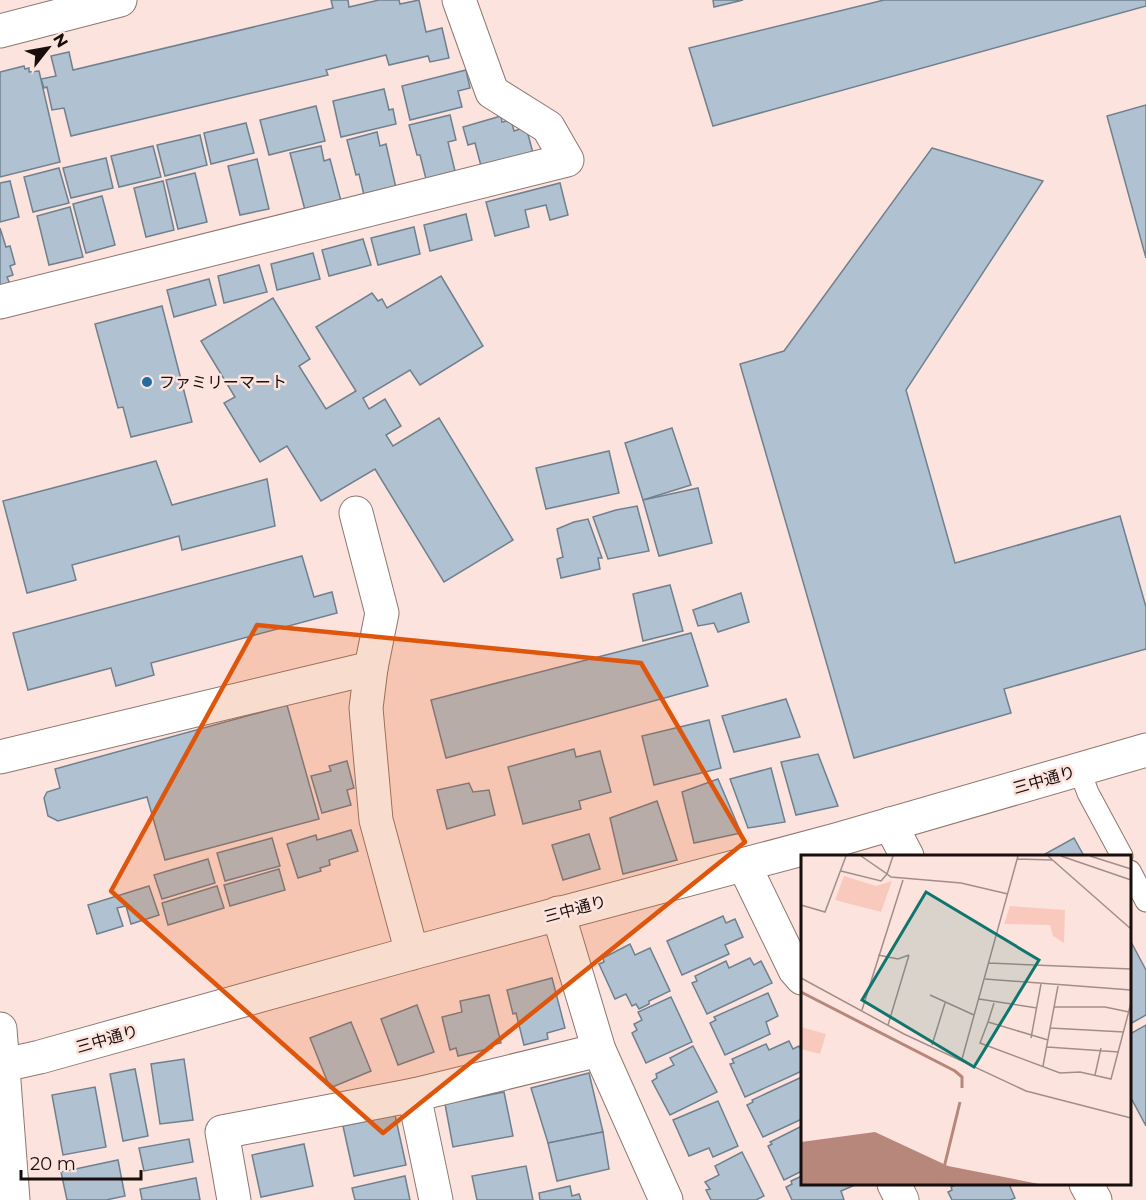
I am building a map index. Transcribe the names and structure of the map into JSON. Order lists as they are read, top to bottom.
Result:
{
  "streets": {
    "street": ["三中通り"]
  },
  "places": ["ファミリーマート"],
  "scale_bar": "20 m",
  "north": "top right"
}
